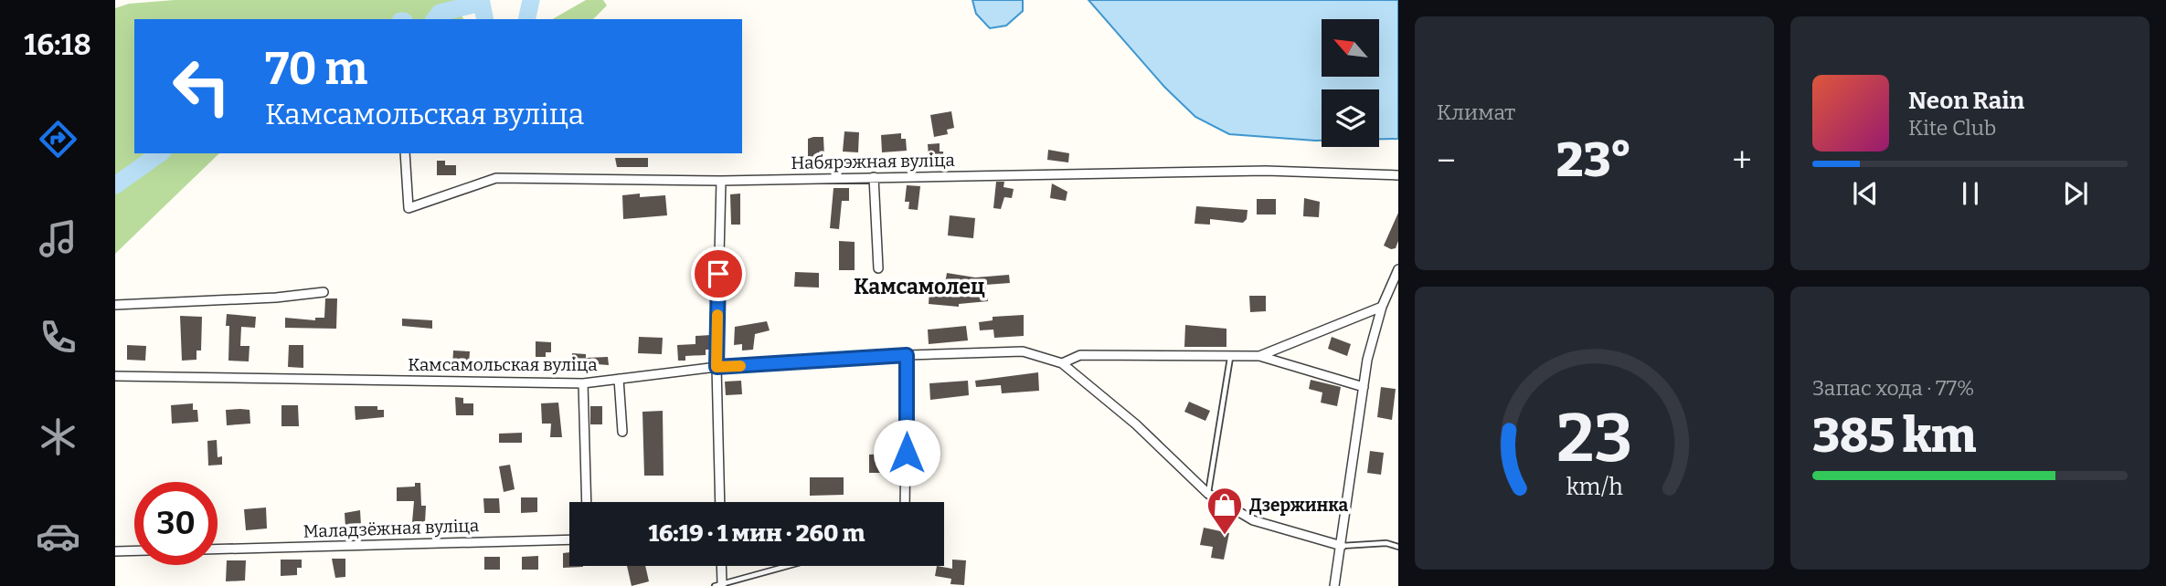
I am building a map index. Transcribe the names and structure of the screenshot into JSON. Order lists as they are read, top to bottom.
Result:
{
  "streets": {
    "street": ["Набярэжная вуліца", "Камсамольская вуліца", "Маладзёжная вуліца"]
  },
  "districts": ["Камсамолец"],
  "places": {
    "shop": ["Дзержинка"]
  },
  "north": "top left",
  "page": {
    "tabs": "16:18",
    "tile": [
      "Климат",
      ["Запас хода · 77%", "385 km"]
    ],
    "turn": ["70 m", "Камсамольская вуліца"],
    "song": ["Neon Rain", "Kite Club"],
    "heat": ["−", "23°", "+"],
    "limit": "30",
    "trip": "16:19 · 1 мин · 260 m",
    "gauge": ["23", "km/h"]
  }
}
